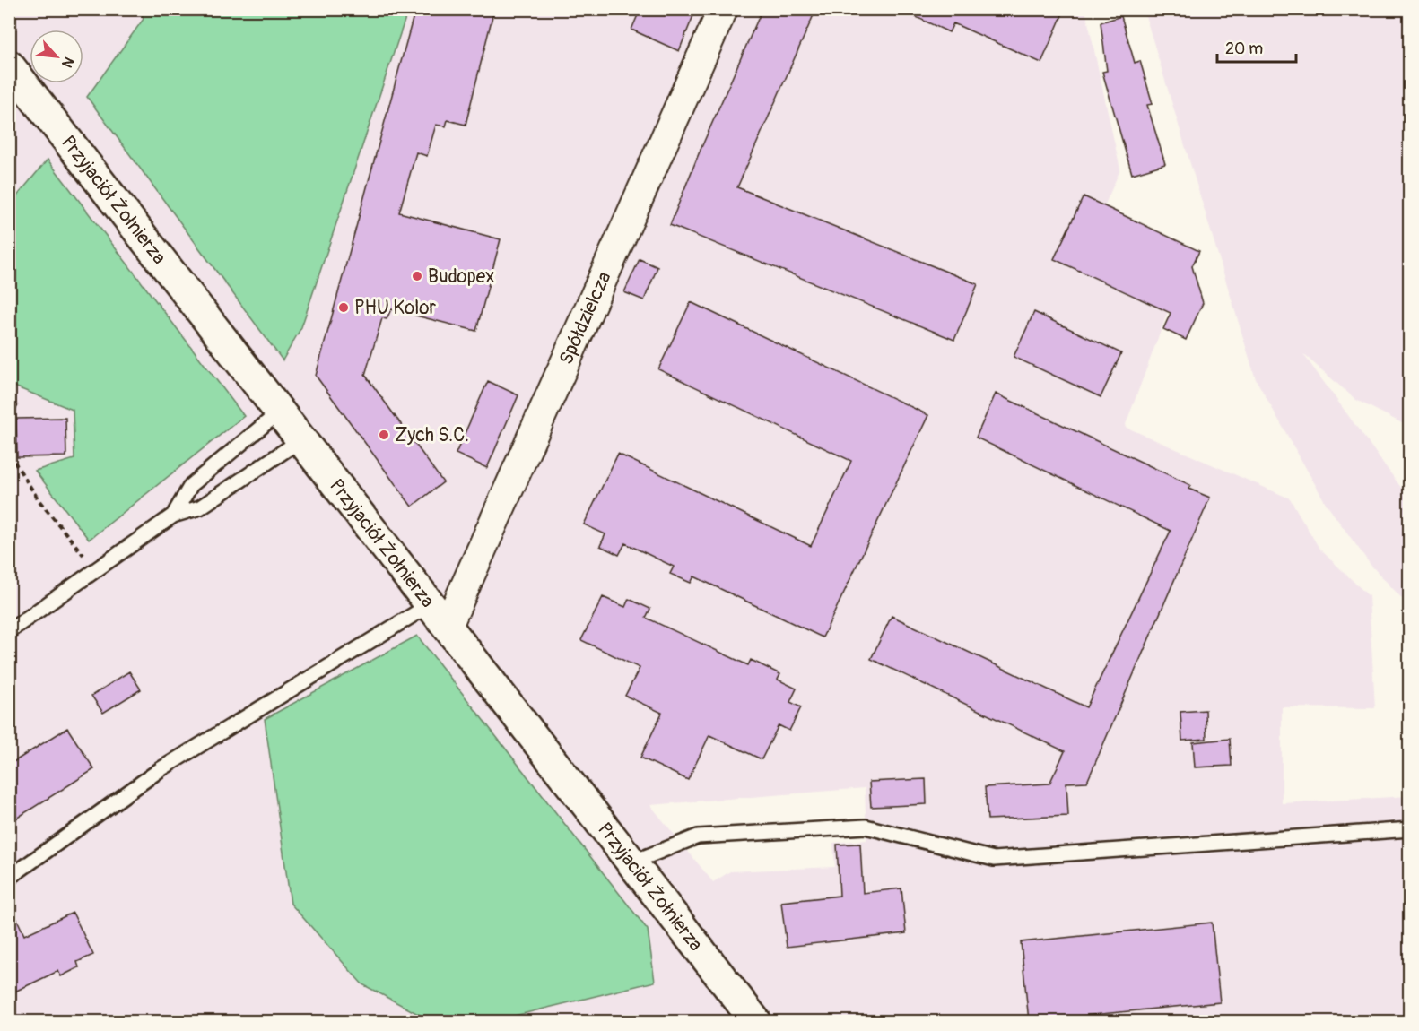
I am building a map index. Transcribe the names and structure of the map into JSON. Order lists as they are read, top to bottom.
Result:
{
  "streets": {
    "main road": ["Przyjaciół Żołnierza"],
    "street": ["Spółdzielcza"]
  },
  "crossings": [
    ["Przyjaciół Żołnierza", "Spółdzielcza"]
  ],
  "places": ["Budopex", "PHU Kolor", "Zych S.C."],
  "scale_bar": "20 m",
  "north": "bottom right"
}
